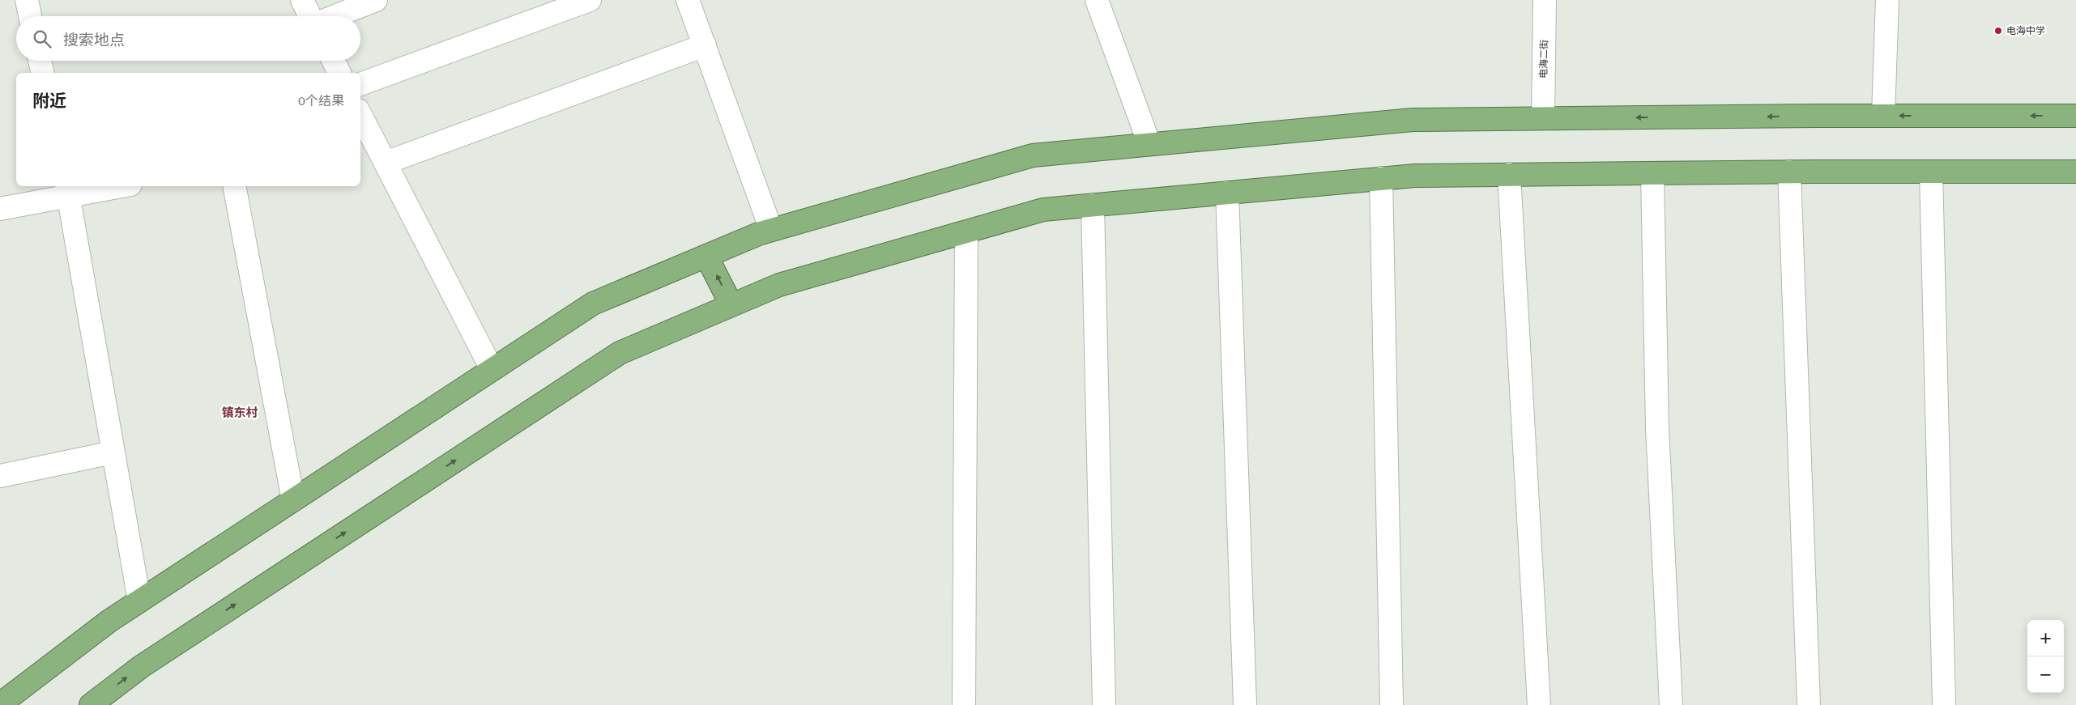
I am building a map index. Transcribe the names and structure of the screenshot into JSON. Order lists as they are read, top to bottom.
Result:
{
  "streets": {
    "street": ["电海二街"]
  },
  "districts": ["镇东村"],
  "places": ["电海中学"],
  "page": {
    "search": "搜索地点",
    "heading": ["附近", "0个结果"],
    "map_buttons": ["+", "−"]
  }
}
